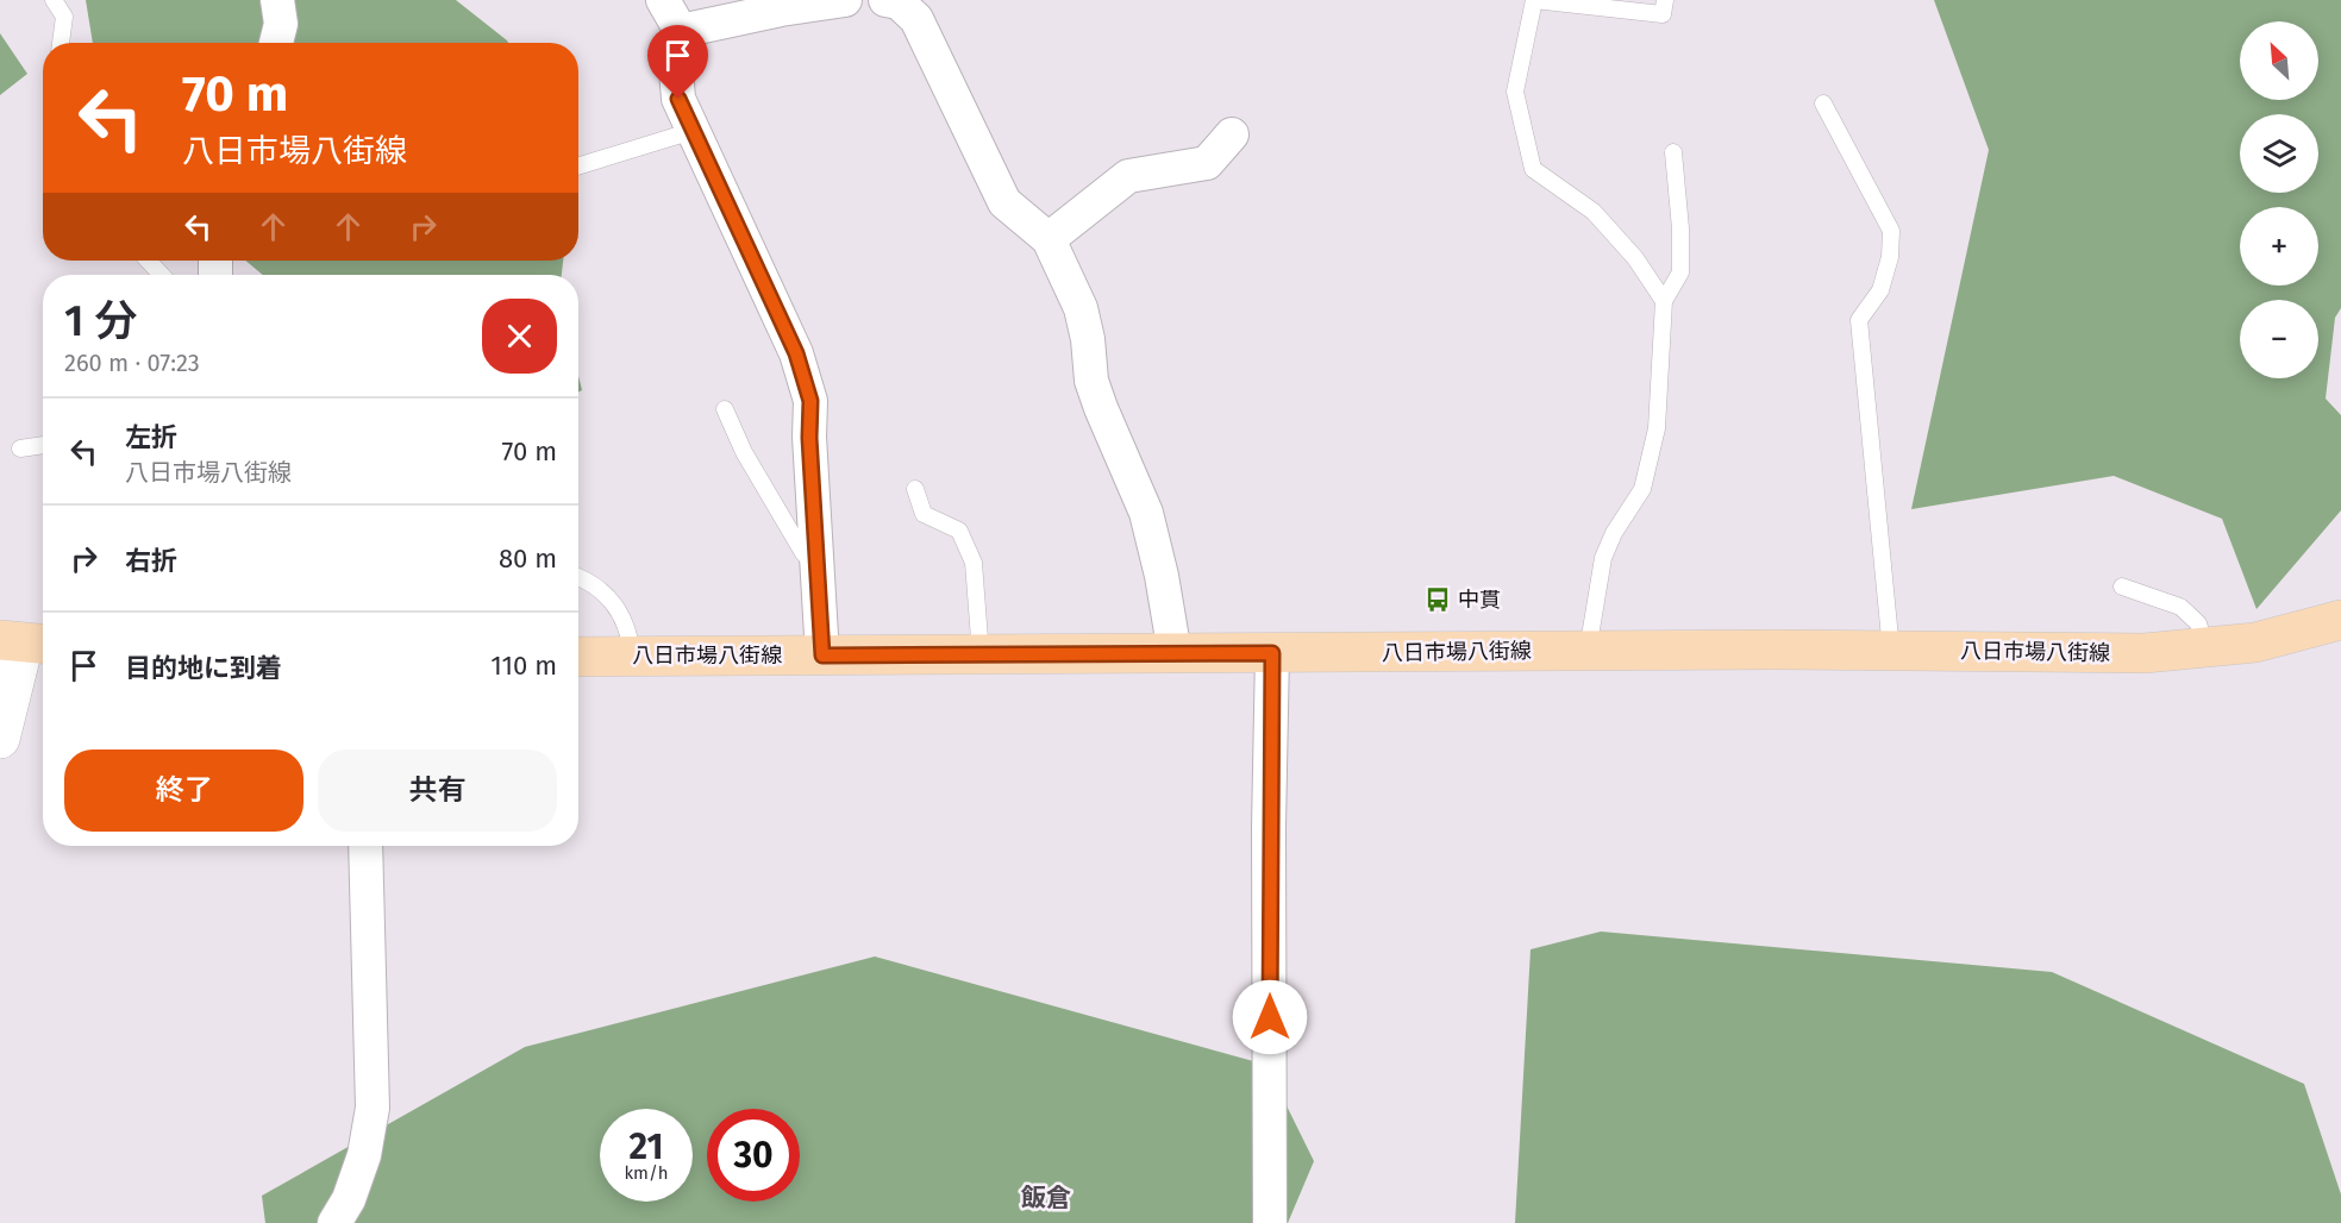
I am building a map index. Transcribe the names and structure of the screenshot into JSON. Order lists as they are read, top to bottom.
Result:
{
  "streets": {
    "main road": ["八日市場八街線"]
  },
  "districts": ["飯倉"],
  "places": {
    "bus stop": ["中貫"]
  },
  "north": "top left",
  "page": {
    "map_buttons": ["+", "−"],
    "turn": ["70 m", "八日市場八街線"],
    "heading": ["1 分", "260 m · 07:23"],
    "list": [
      {
        "name": "左折",
        "note": "八日市場八街線",
        "value": "70 m"
      },
      {
        "name": "右折",
        "value": "80 m"
      },
      {
        "name": "目的地に到着",
        "value": "110 m"
      }
    ],
    "buttons": ["終了", "共有"],
    "speed": "21 km/h",
    "limit": "30"
  }
}
